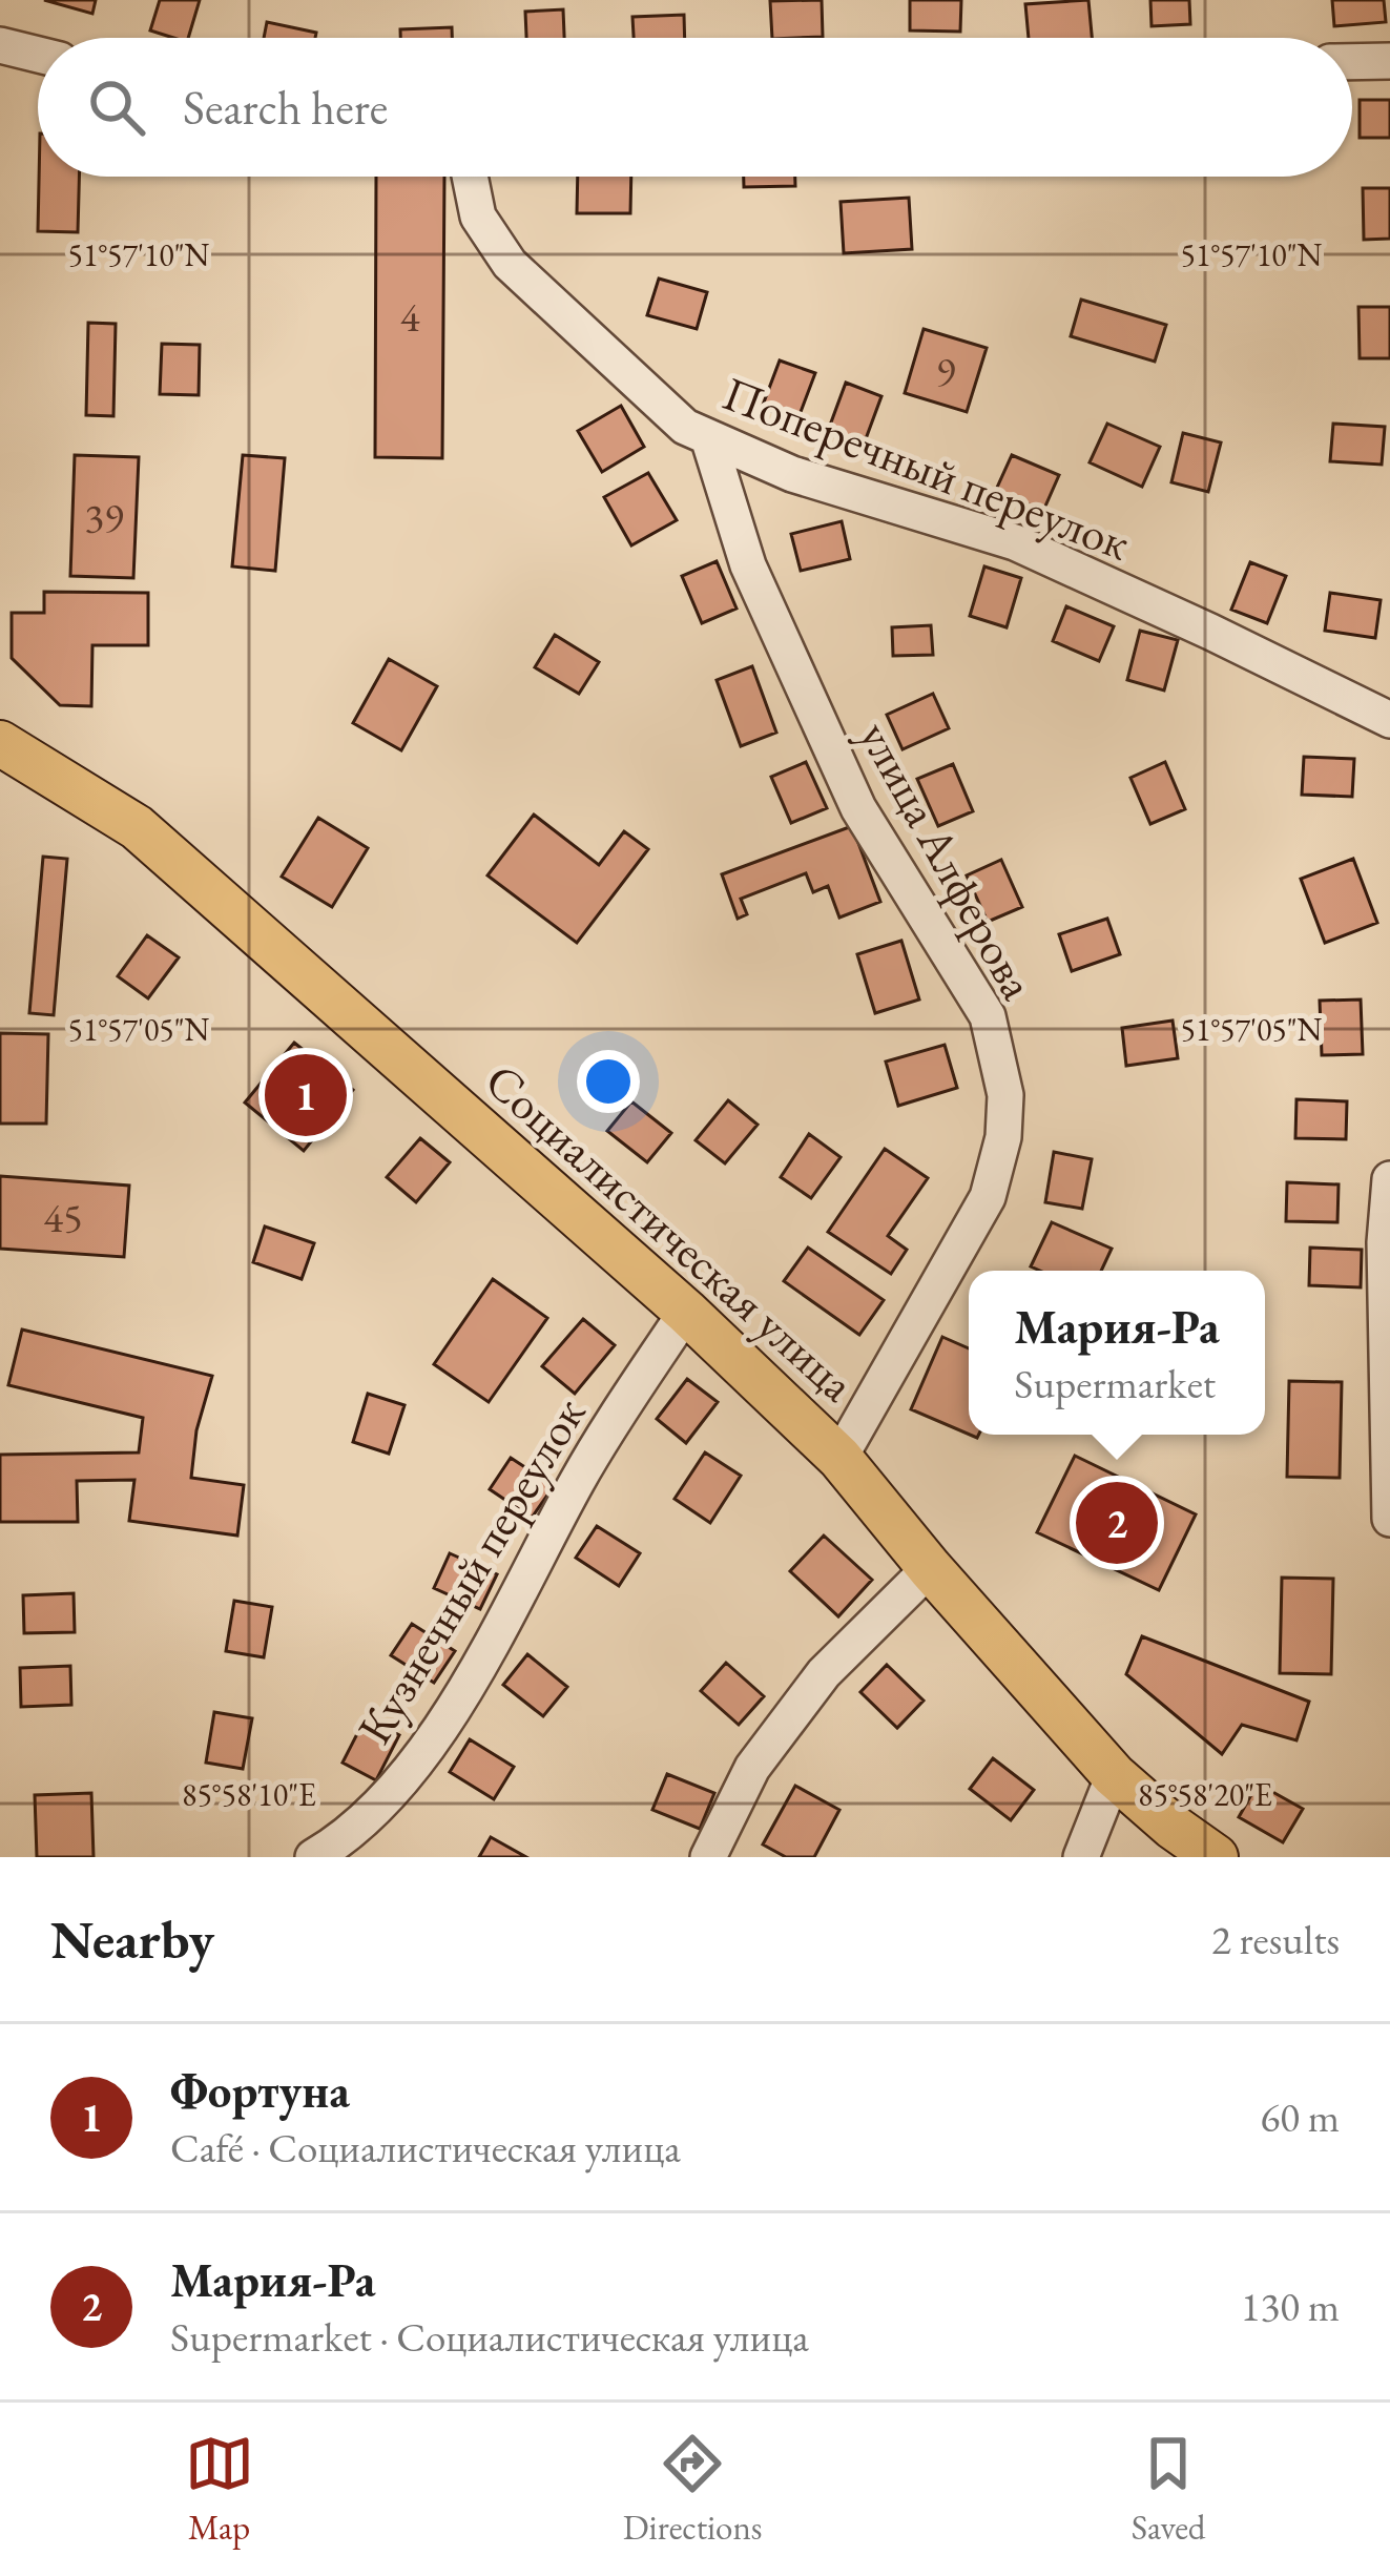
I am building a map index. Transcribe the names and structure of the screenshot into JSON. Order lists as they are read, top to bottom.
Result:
{
  "streets": {
    "main road": ["Социалистическая улица"],
    "street": ["Поперечный переулок", "улица Алферова", "Кузнечный переулок"]
  },
  "crossings": [
    ["Поперечный переулок", "улица Алферова"],
    ["улица Алферова", "Социалистическая улица"],
    ["Социалистическая улица", "Кузнечный переулок"]
  ],
  "house_numbers": [
    "4",
    "9",
    "39",
    "45"
  ],
  "page": {
    "search": "Search here",
    "pins": ["1", "2"],
    "popup": ["Мария-Ра", "Supermarket"],
    "heading": ["Nearby", "2 results"],
    "list": [
      {
        "mark": "1",
        "name": "Фортуна",
        "note": "Café · Социалистическая улица",
        "value": "60 m"
      },
      {
        "mark": "2",
        "name": "Мария-Ра",
        "note": "Supermarket · Социалистическая улица",
        "value": "130 m"
      }
    ],
    "nav": ["Map", "Directions", "Saved"]
  },
  "coordinates": [
    "51°57'10\"N",
    "51°57'05\"N",
    "85°58'10\"E",
    "85°58'20\"E"
  ]
}
